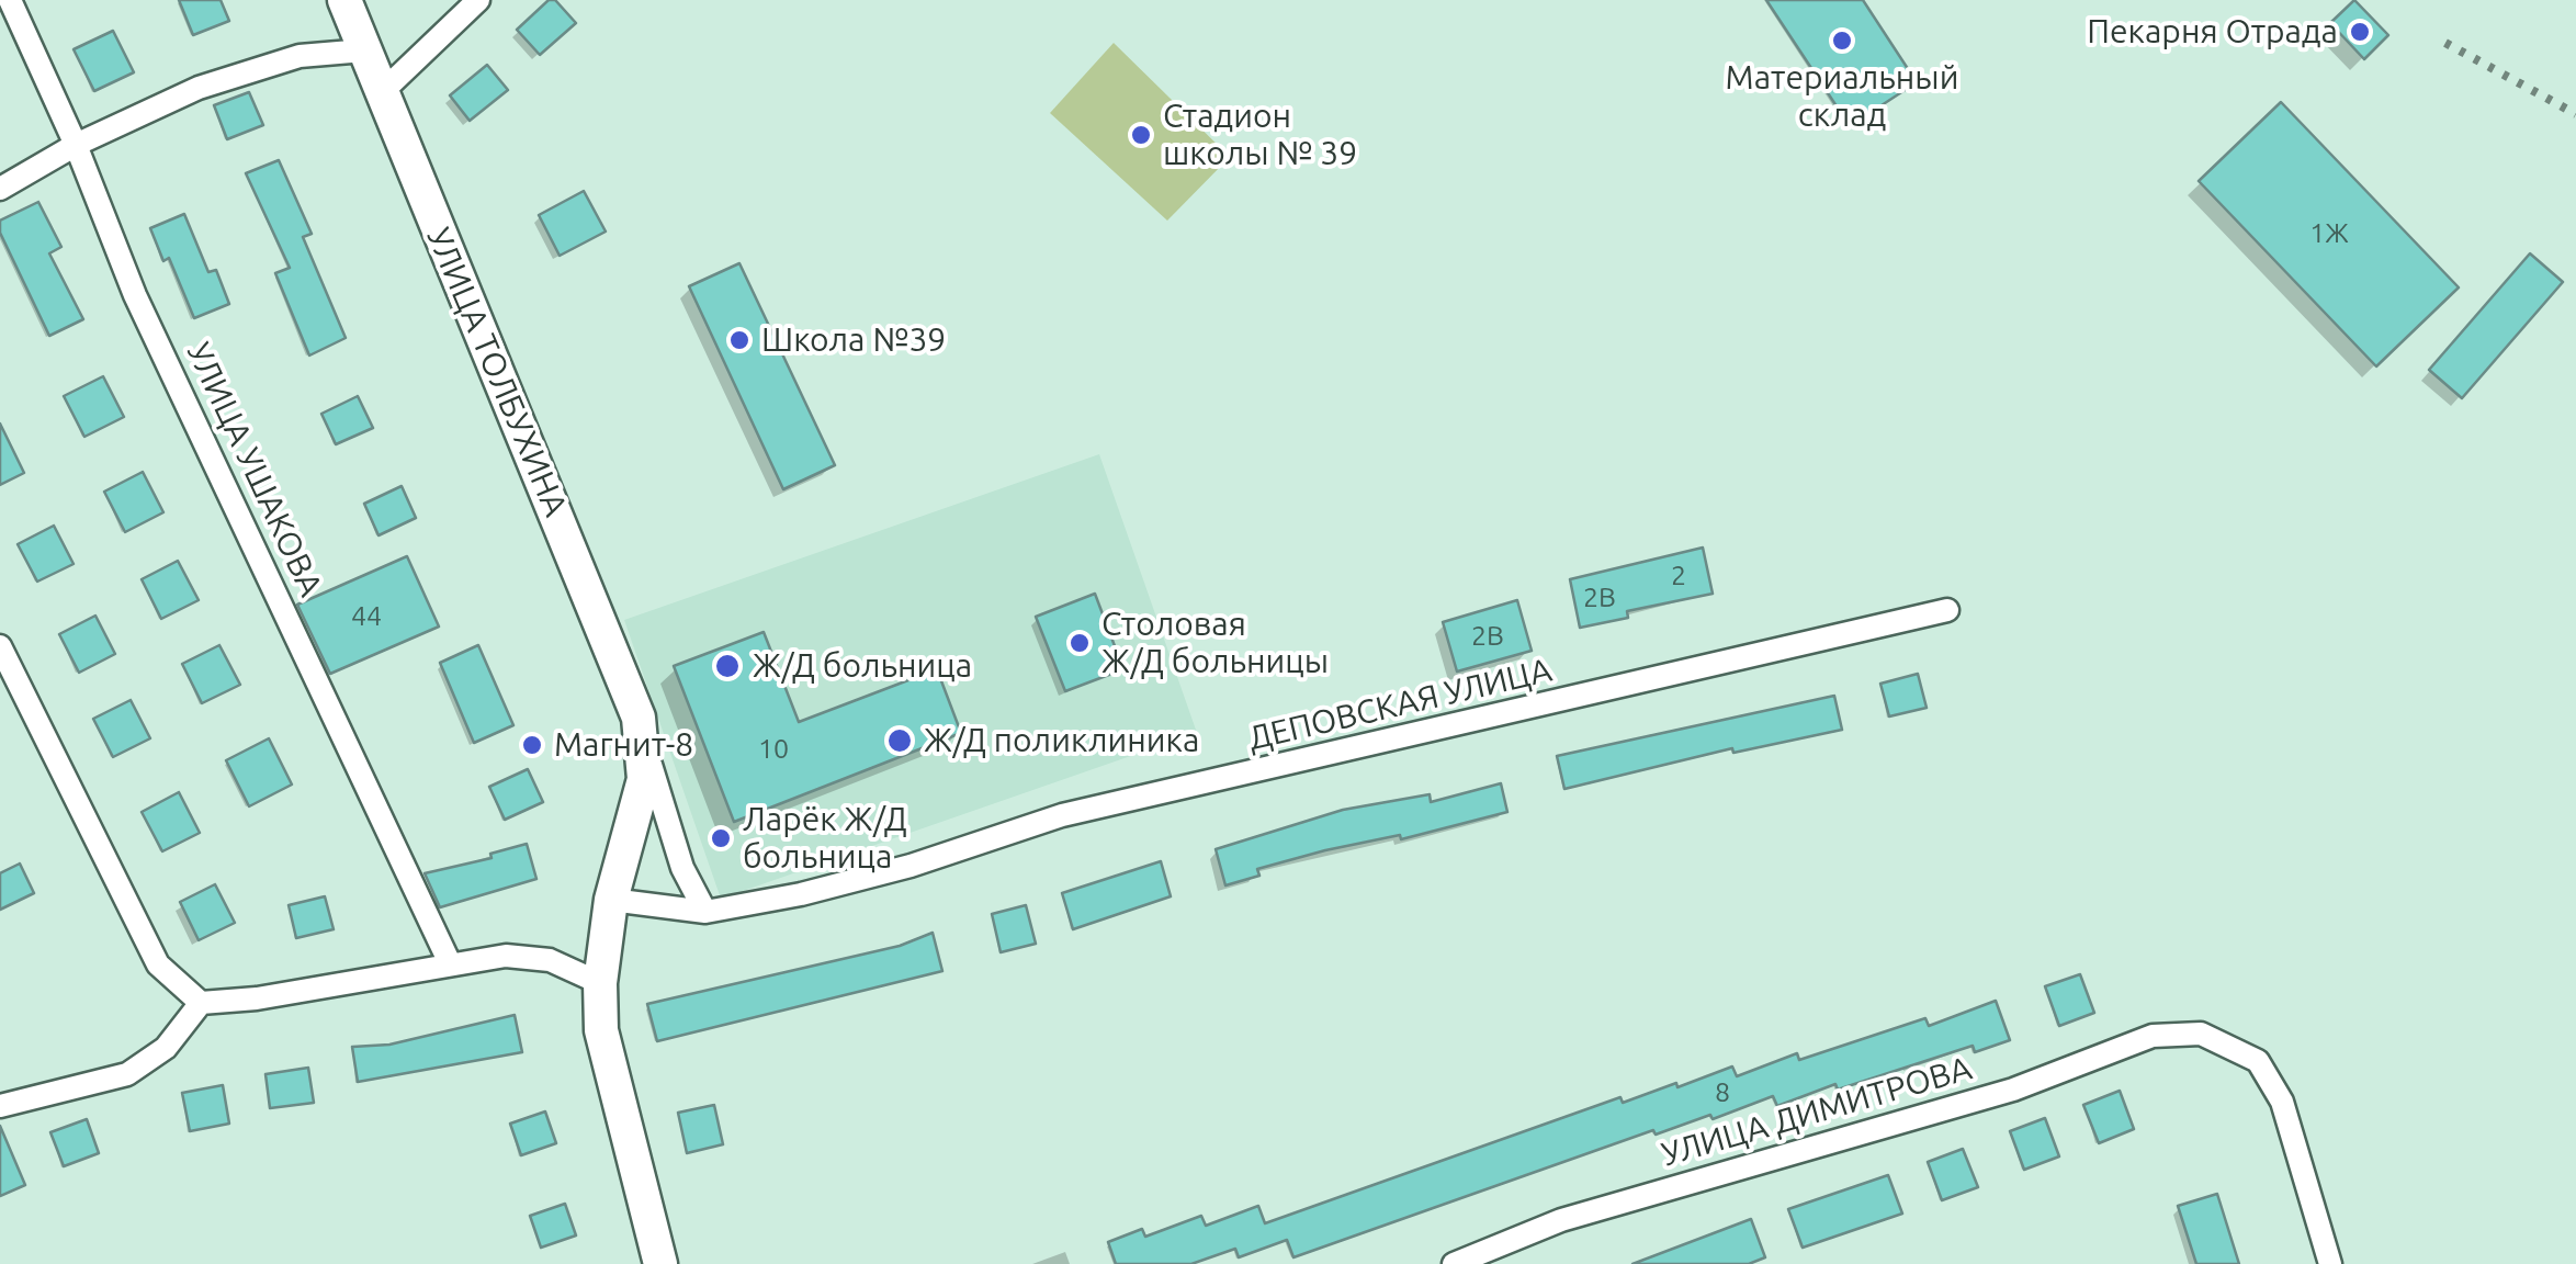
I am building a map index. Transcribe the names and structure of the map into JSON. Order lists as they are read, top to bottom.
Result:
{
  "streets": {
    "street": [
      "УЛИЦА ТОЛБУХИНА",
      "УЛИЦА УШАКОВА",
      "ДЕПОВСКАЯ УЛИЦА",
      "УЛИЦА ДИМИТРОВА"
    ]
  },
  "crossings": [
    ["УЛИЦА ТОЛБУХИНА", "ДЕПОВСКАЯ УЛИЦА"]
  ],
  "places": [
    "Пекарня Отрада",
    "Материальный склад",
    "Стадион школы № 39",
    "Школа №39",
    "Столовая Ж/Д больницы",
    "Ж/Д больница",
    "Ж/Д поликлиника",
    "Магнит-8",
    "Ларёк Ж/Д больница"
  ],
  "house_numbers": [
    "1Ж",
    "2",
    "2В",
    "44",
    "2В",
    "10",
    "8"
  ]
}
